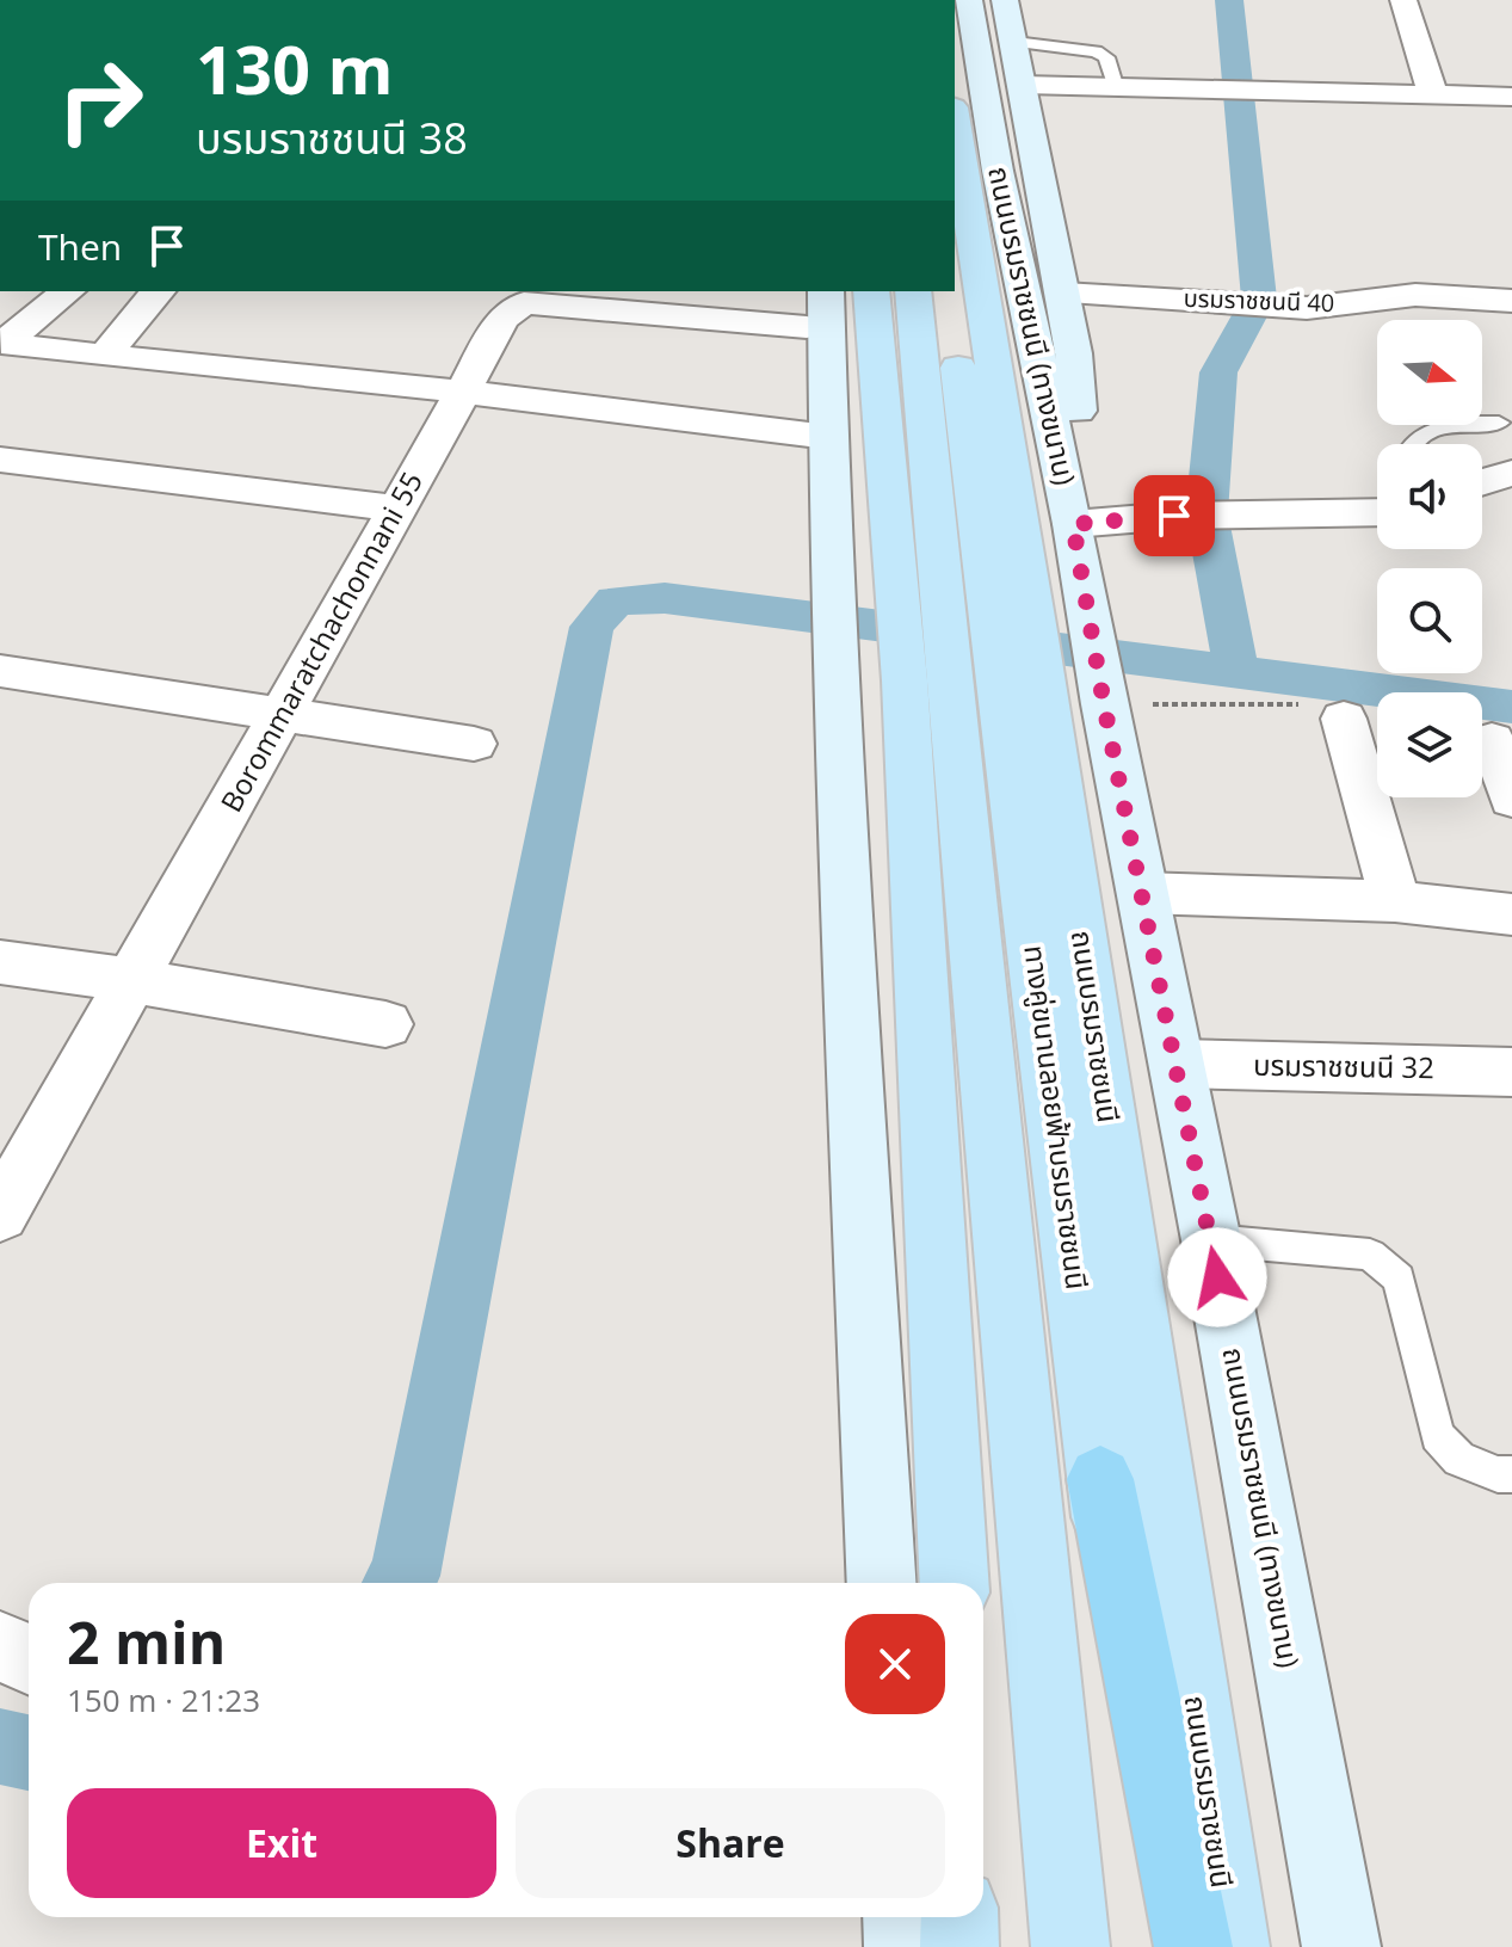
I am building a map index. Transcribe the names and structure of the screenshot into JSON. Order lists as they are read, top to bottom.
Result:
{
  "streets": {
    "main road": ["ถนนบรมราชชนนี (ทางขนาน)", "ถนนบรมราชชนนี", "ทางคู่ขนานลอยฟ้าบรมราชชนนี"],
    "street": ["บรมราชชนนี 40", "Borommaratchachonnani 55", "บรมราชชนนี 32"]
  },
  "crossings": [
    ["ถนนบรมราชชนนี (ทางขนาน)", "ถนนบรมราชชนนี"],
    ["ถนนบรมราชชนนี (ทางขนาน)", "บรมราชชนนี 32"]
  ],
  "north": "right",
  "page": {
    "turn": ["130 m", "บรมราชชนนี 38"],
    "then": "Then",
    "heading": ["2 min", "150 m · 21:23"],
    "buttons": ["Exit", "Share"]
  }
}
